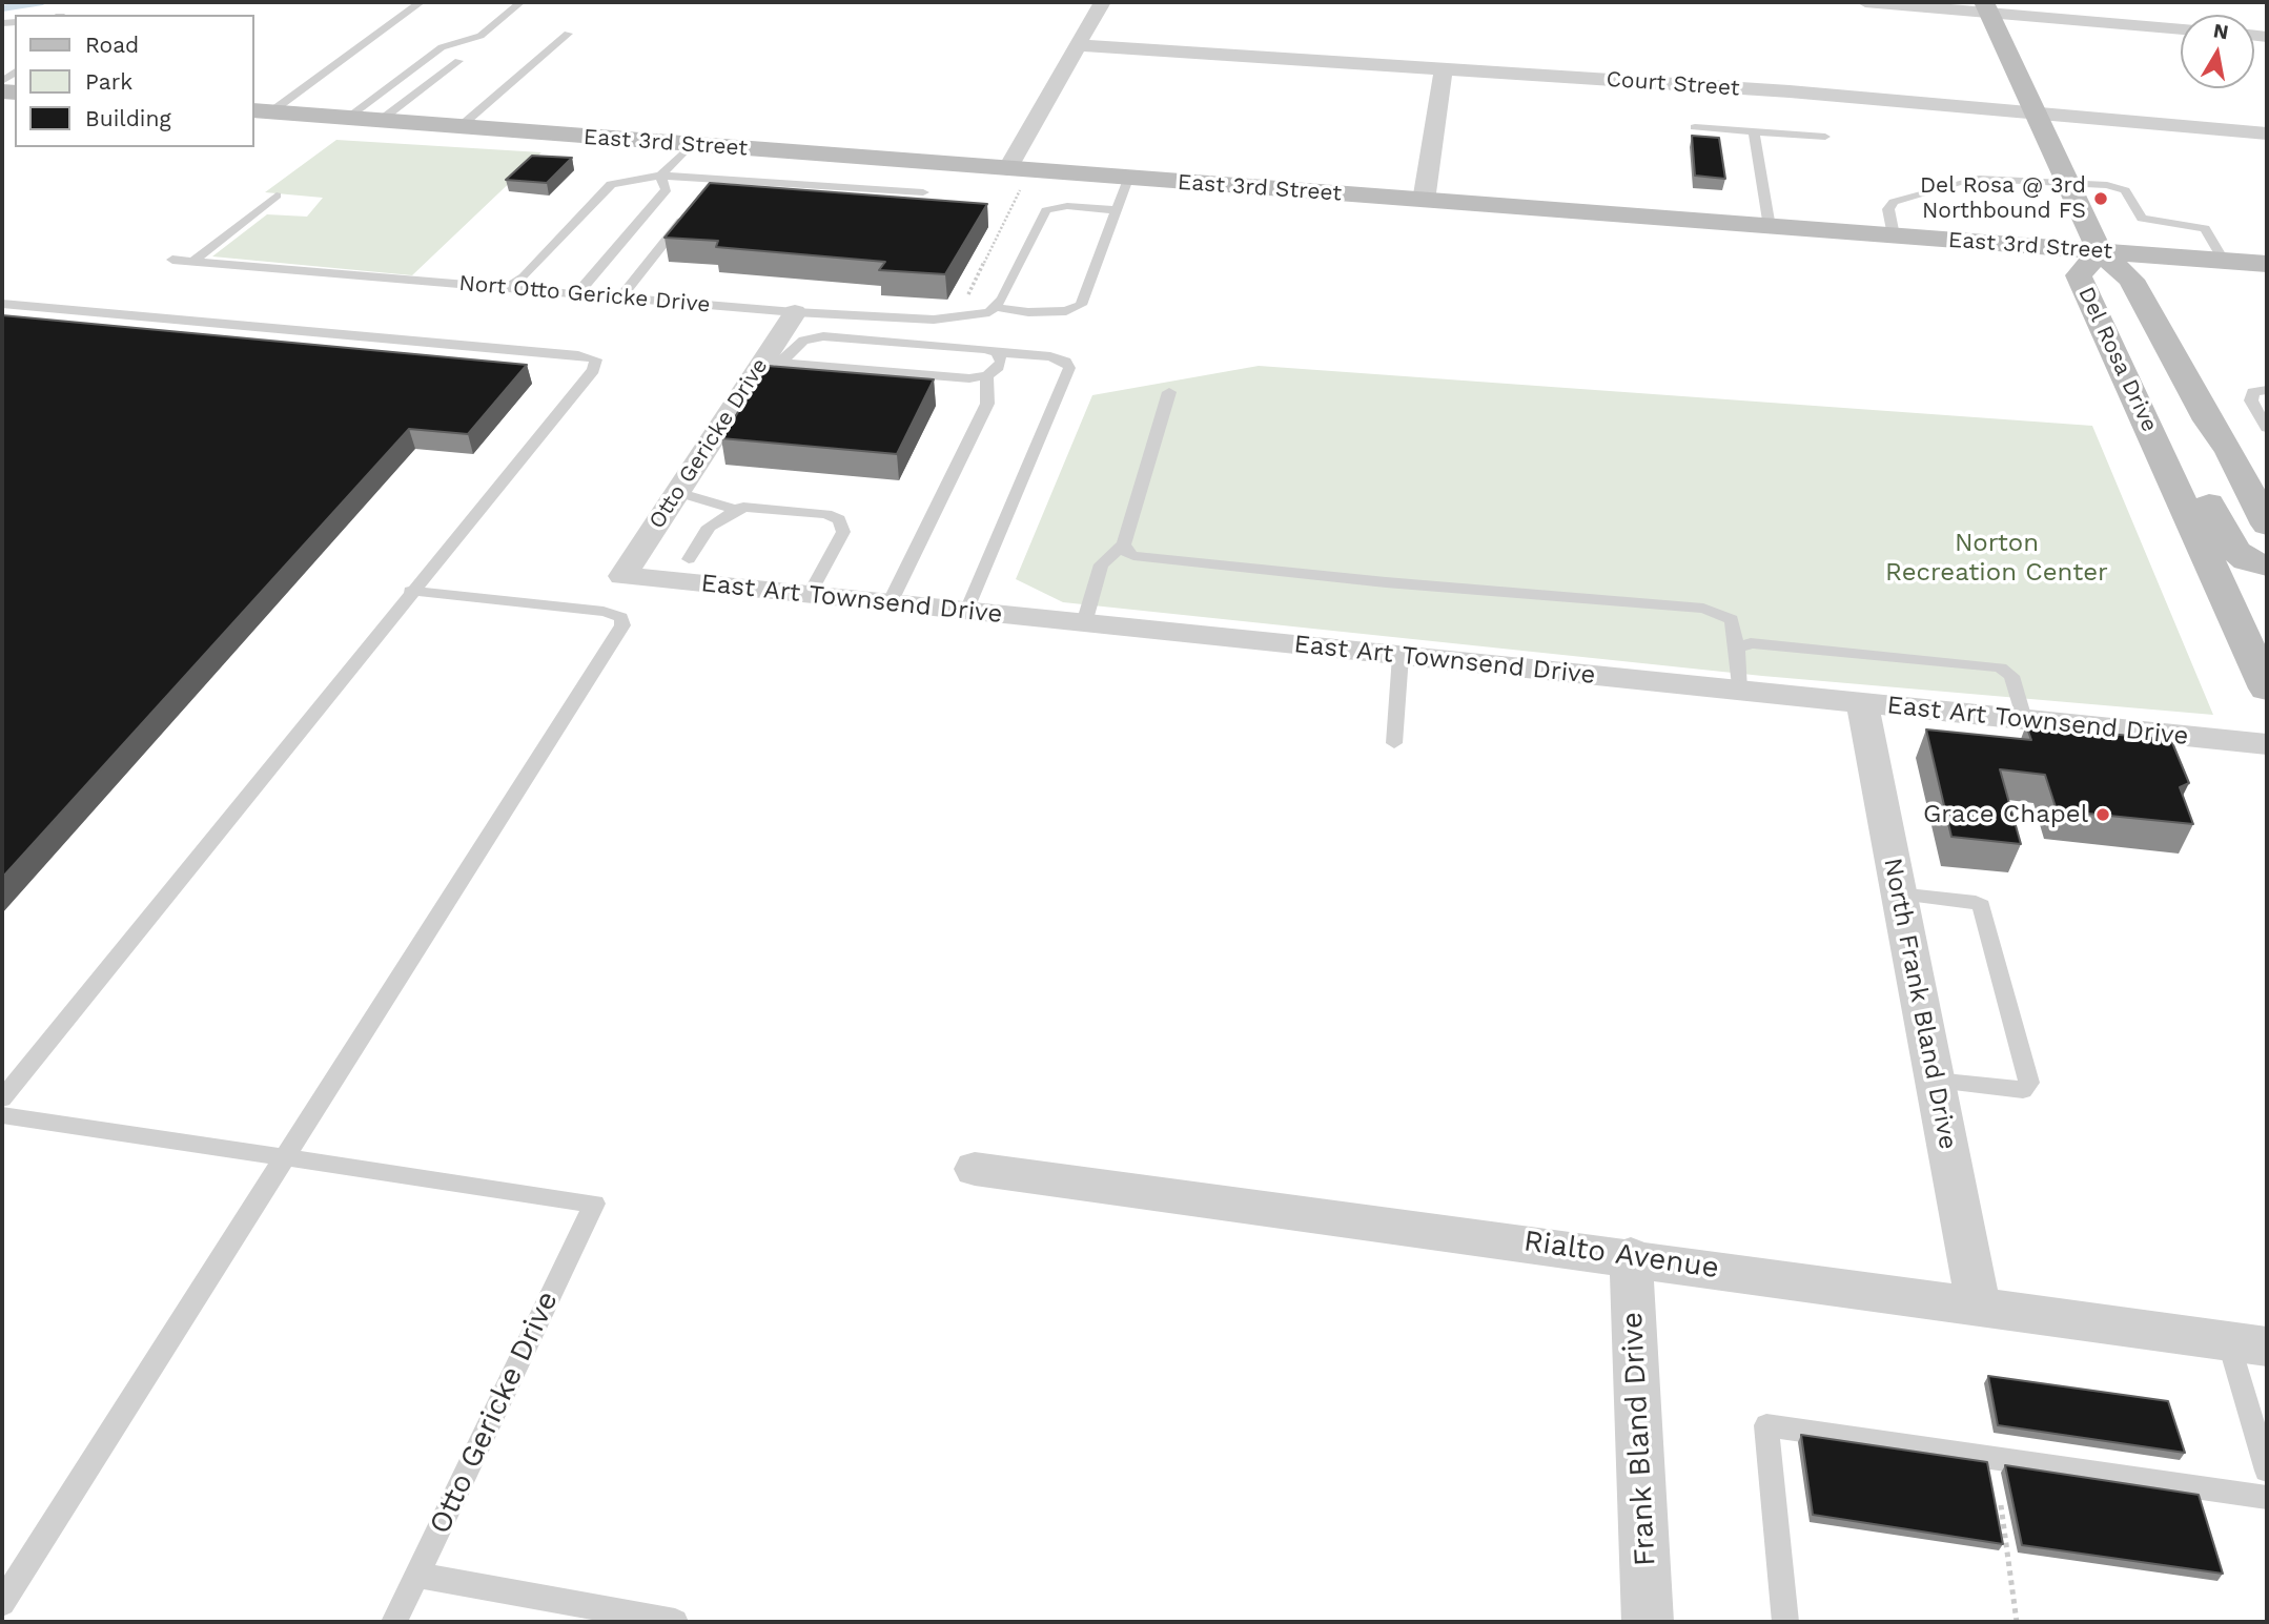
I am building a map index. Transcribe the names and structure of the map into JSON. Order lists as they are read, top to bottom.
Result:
{
  "streets": {
    "main road": ["East 3rd Street", "Del Rosa Drive"],
    "street": [
      "Court Street",
      "Otto Gericke Drive",
      "East Art Townsend Drive",
      "North Frank Bland Drive",
      "Rialto Avenue",
      "Frank Bland Drive"
    ],
    "lane": ["Nort Otto Gericke Drive"]
  },
  "crossings": [
    ["East 3rd Street", "Nort Otto Gericke Drive"],
    ["East 3rd Street", "Del Rosa Drive"],
    ["Nort Otto Gericke Drive", "Otto Gericke Drive"],
    ["Otto Gericke Drive", "East Art Townsend Drive"],
    ["East Art Townsend Drive", "North Frank Bland Drive"],
    ["North Frank Bland Drive", "Rialto Avenue"],
    ["Rialto Avenue", "Frank Bland Drive"]
  ],
  "parks": ["Norton Recreation Center"],
  "places": ["Del Rosa @ 3rd Northbound FS", "Grace Chapel"],
  "legend": ["Road", "Park", "Building"],
  "north": "top"
}
